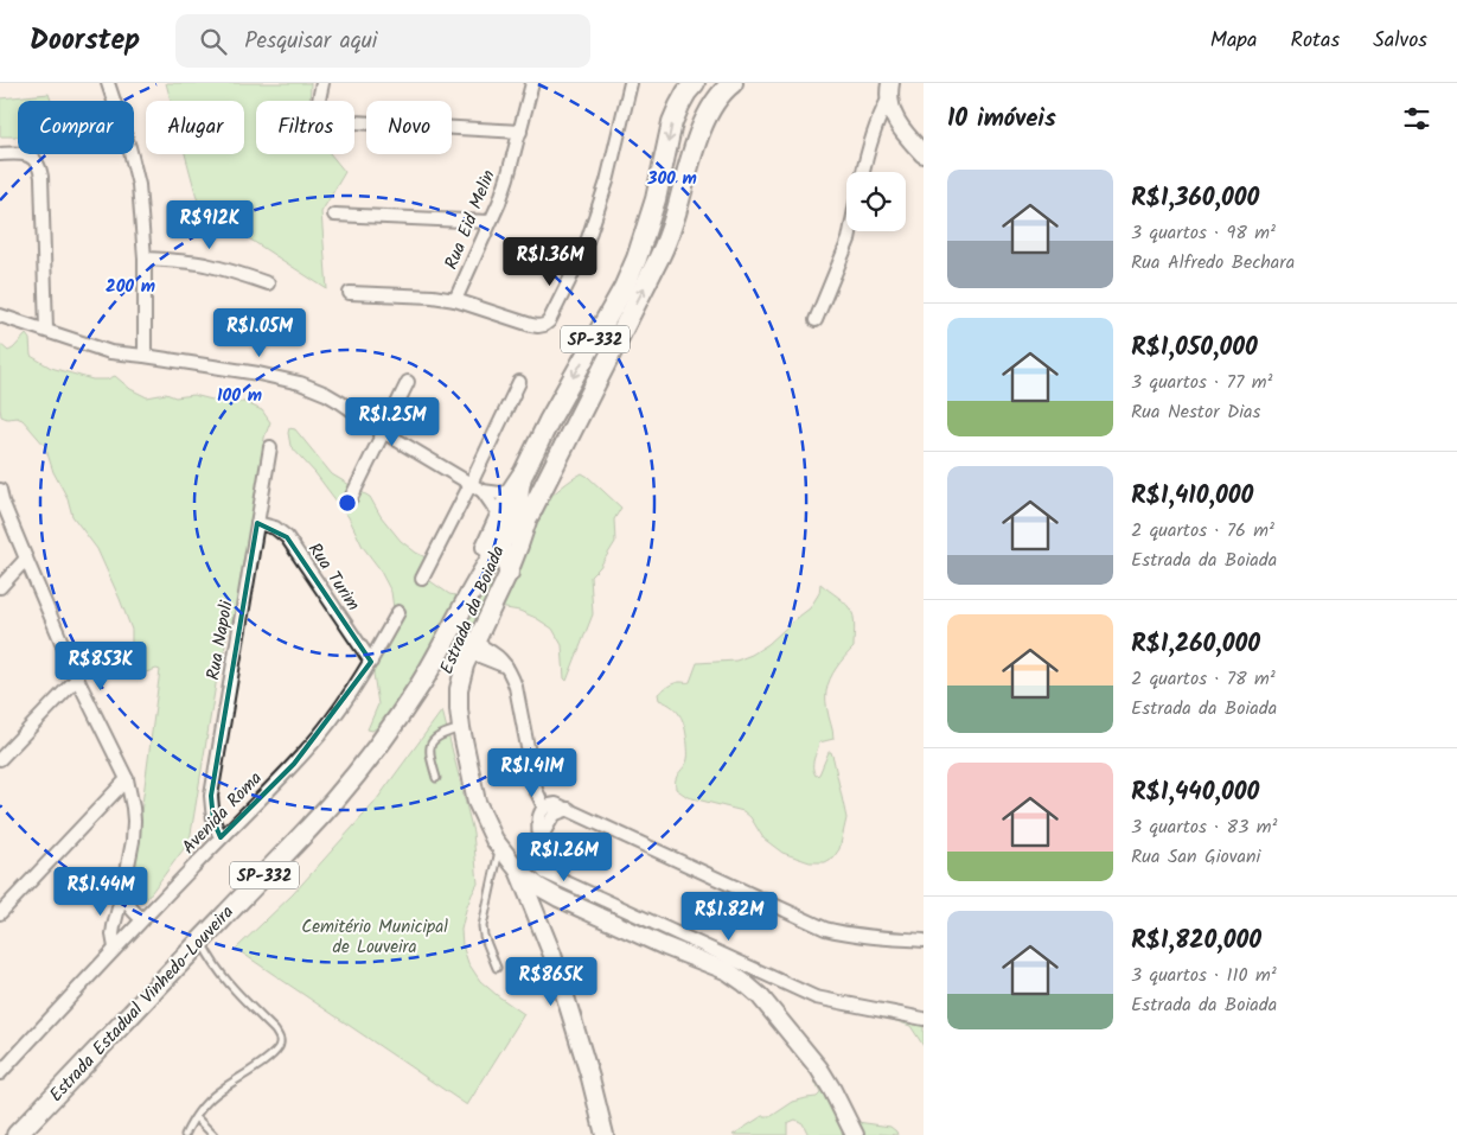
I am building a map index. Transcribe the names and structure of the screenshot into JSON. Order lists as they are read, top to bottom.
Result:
{
  "streets": {
    "main road": ["SP-332", "Estrada da Boiada", "Estrada Estadual Vinhedo-Louveira"],
    "street": [
      "Rua Eid Melin",
      "Rua Turim",
      "Rua Napoli",
      "Avenida Roma"
    ]
  },
  "crossings": [
    ["SP-332", "Estrada da Boiada"],
    ["SP-332", "Estrada Estadual Vinhedo-Louveira"],
    ["Rua Turim", "Rua Napoli"],
    ["Rua Turim", "Avenida Roma"],
    ["Rua Napoli", "Avenida Roma"]
  ],
  "parks": ["Cemitério Municipal de Louveira"],
  "page": {
    "header": "Doorstep",
    "search": "Pesquisar aqui",
    "nav": ["Mapa", "Rotas", "Salvos"],
    "heading": "10 imóveis",
    "chip": [
      "Comprar",
      "Alugar",
      "Filtros",
      "Novo"
    ],
    "list": [
      {
        "name": "R$1,360,000",
        "note": "3 quartos · 98 m² · Rua Alfredo Bechara"
      },
      {
        "name": "R$1,050,000",
        "note": "3 quartos · 77 m² · Rua Nestor Dias"
      },
      {
        "name": "R$1,410,000",
        "note": "2 quartos · 76 m² · Estrada da Boiada"
      },
      {
        "name": "R$1,260,000",
        "note": "2 quartos · 78 m² · Estrada da Boiada"
      },
      {
        "name": "R$1,440,000",
        "note": "3 quartos · 83 m² · Rua San Giovani"
      },
      {
        "name": "R$1,820,000",
        "note": "3 quartos · 110 m² · Estrada da Boiada"
      }
    ],
    "price": [
      "R$912K",
      "R$1.36M",
      "R$1.05M",
      "R$1.25M",
      "R$853K",
      "R$1.41M",
      "R$1.26M",
      "R$1.44M",
      "R$1.82M",
      "R$865K"
    ]
  },
  "rings": ["300 m", "200 m", "100 m"]
}
